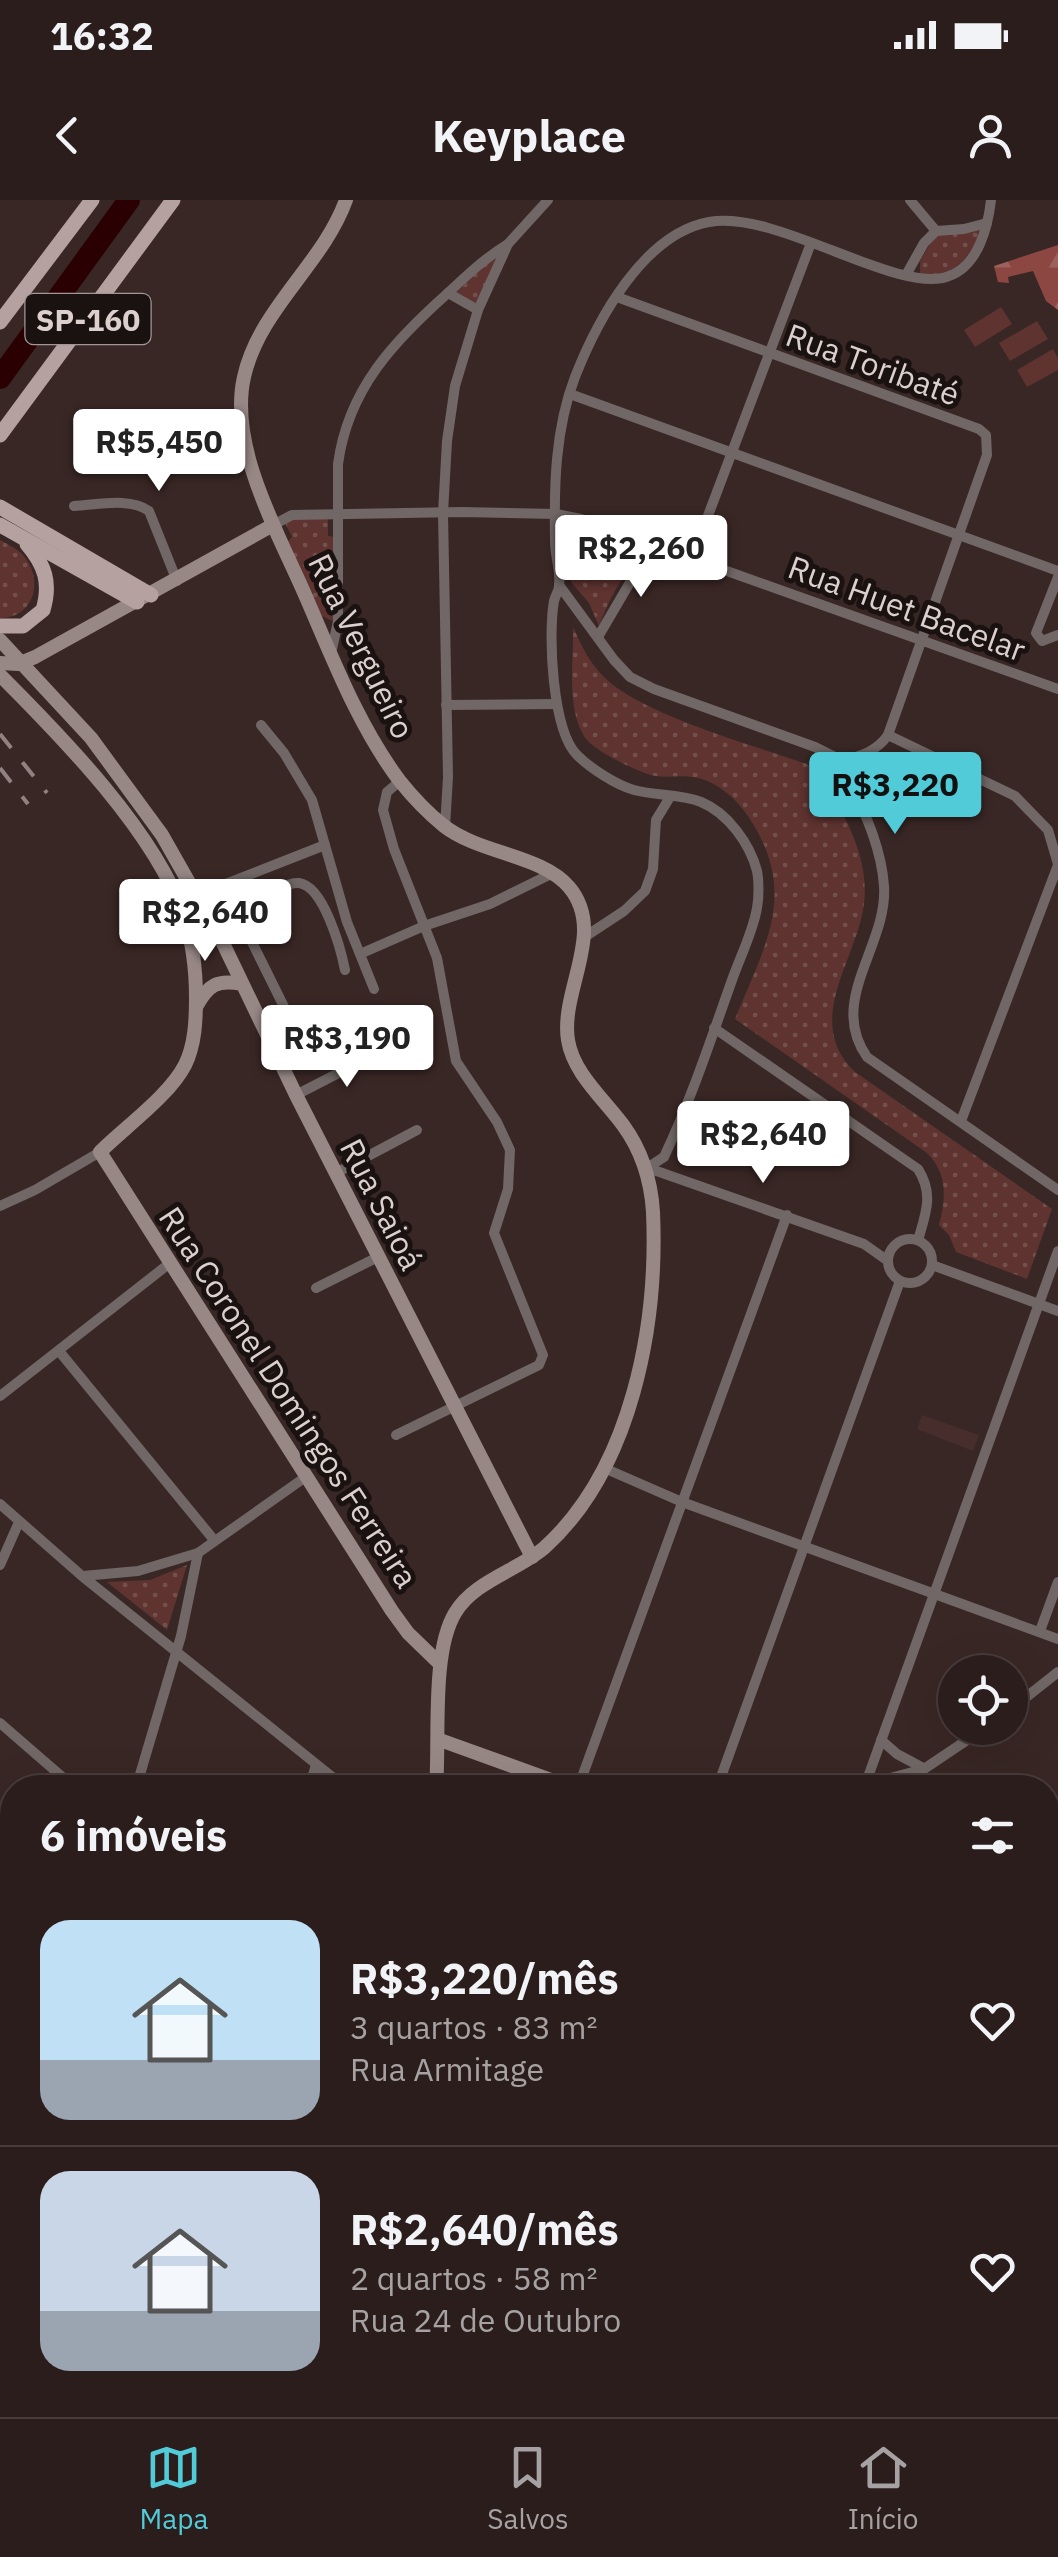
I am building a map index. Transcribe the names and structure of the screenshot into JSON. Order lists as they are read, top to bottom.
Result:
{
  "streets": {
    "main road": ["SP-160"],
    "street": [
      "Rua Toribaté",
      "Rua Huet Bacelar",
      "Rua Vergueiro",
      "Rua Saioá",
      "Rua Coronel Domingos Ferreira"
    ]
  },
  "crossings": [
    ["Rua Toribaté", "Rua Huet Bacelar"],
    ["Rua Huet Bacelar", "Rua Vergueiro"]
  ],
  "page": {
    "status": "16:32",
    "header": "Keyplace",
    "price": [
      "R$5,450",
      "R$2,260",
      "R$3,220",
      "R$2,640",
      "R$3,190",
      "R$2,640"
    ],
    "heading": "6 imóveis",
    "list": [
      {
        "name": "R$3,220/mês",
        "note": "3 quartos · 83 m² · Rua Armitage"
      },
      {
        "name": "R$2,640/mês",
        "note": "2 quartos · 58 m² · Rua 24 de Outubro"
      }
    ],
    "tabs": ["Mapa", "Salvos", "Início"]
  }
}
